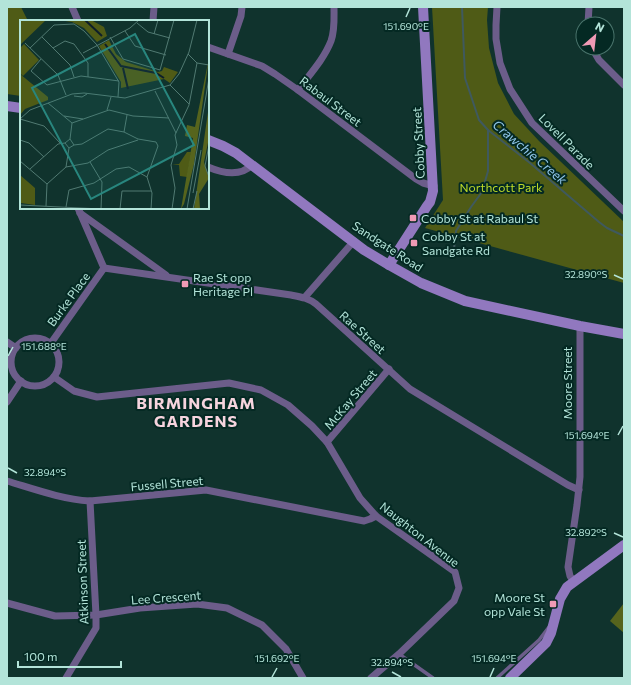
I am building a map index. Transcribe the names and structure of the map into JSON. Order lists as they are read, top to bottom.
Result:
{
  "streets": {
    "main road": ["Cobby Street", "Sandgate Road"],
    "street": [
      "Rabaul Street",
      "Lovell Parade",
      "Burke Place",
      "Rae Street",
      "Moore Street",
      "McKay Street",
      "Fussell Street",
      "Naughton Avenue",
      "Atkinson Street",
      "Lee Crescent"
    ]
  },
  "crossings": [
    ["Rabaul Street", "Cobby Street"],
    ["Cobby Street", "Sandgate Road"],
    ["Sandgate Road", "Moore Street"],
    ["Burke Place", "Rae Street"],
    ["Burke Place", "Naughton Avenue"],
    ["Rae Street", "Moore Street"],
    ["Rae Street", "McKay Street"],
    ["McKay Street", "Naughton Avenue"],
    ["Fussell Street", "Naughton Avenue"],
    ["Fussell Street", "Atkinson Street"],
    ["Atkinson Street", "Lee Crescent"]
  ],
  "districts": ["BIRMINGHAM GARDENS"],
  "water": ["Crawchie Creek"],
  "parks": ["Northcott Park"],
  "places": {
    "transit": [
      "Cobby St at Rabaul St",
      "Cobby St at Sandgate Rd",
      "Rae St opp Heritage Pl",
      "Moore St opp Vale St"
    ]
  },
  "scale_bar": "100 m",
  "north": "top right",
  "coordinates": [
    "151.690°E",
    "32.890°S",
    "151.688°E",
    "151.694°E",
    "32.894°S",
    "32.892°S",
    "151.692°E"
  ]
}
